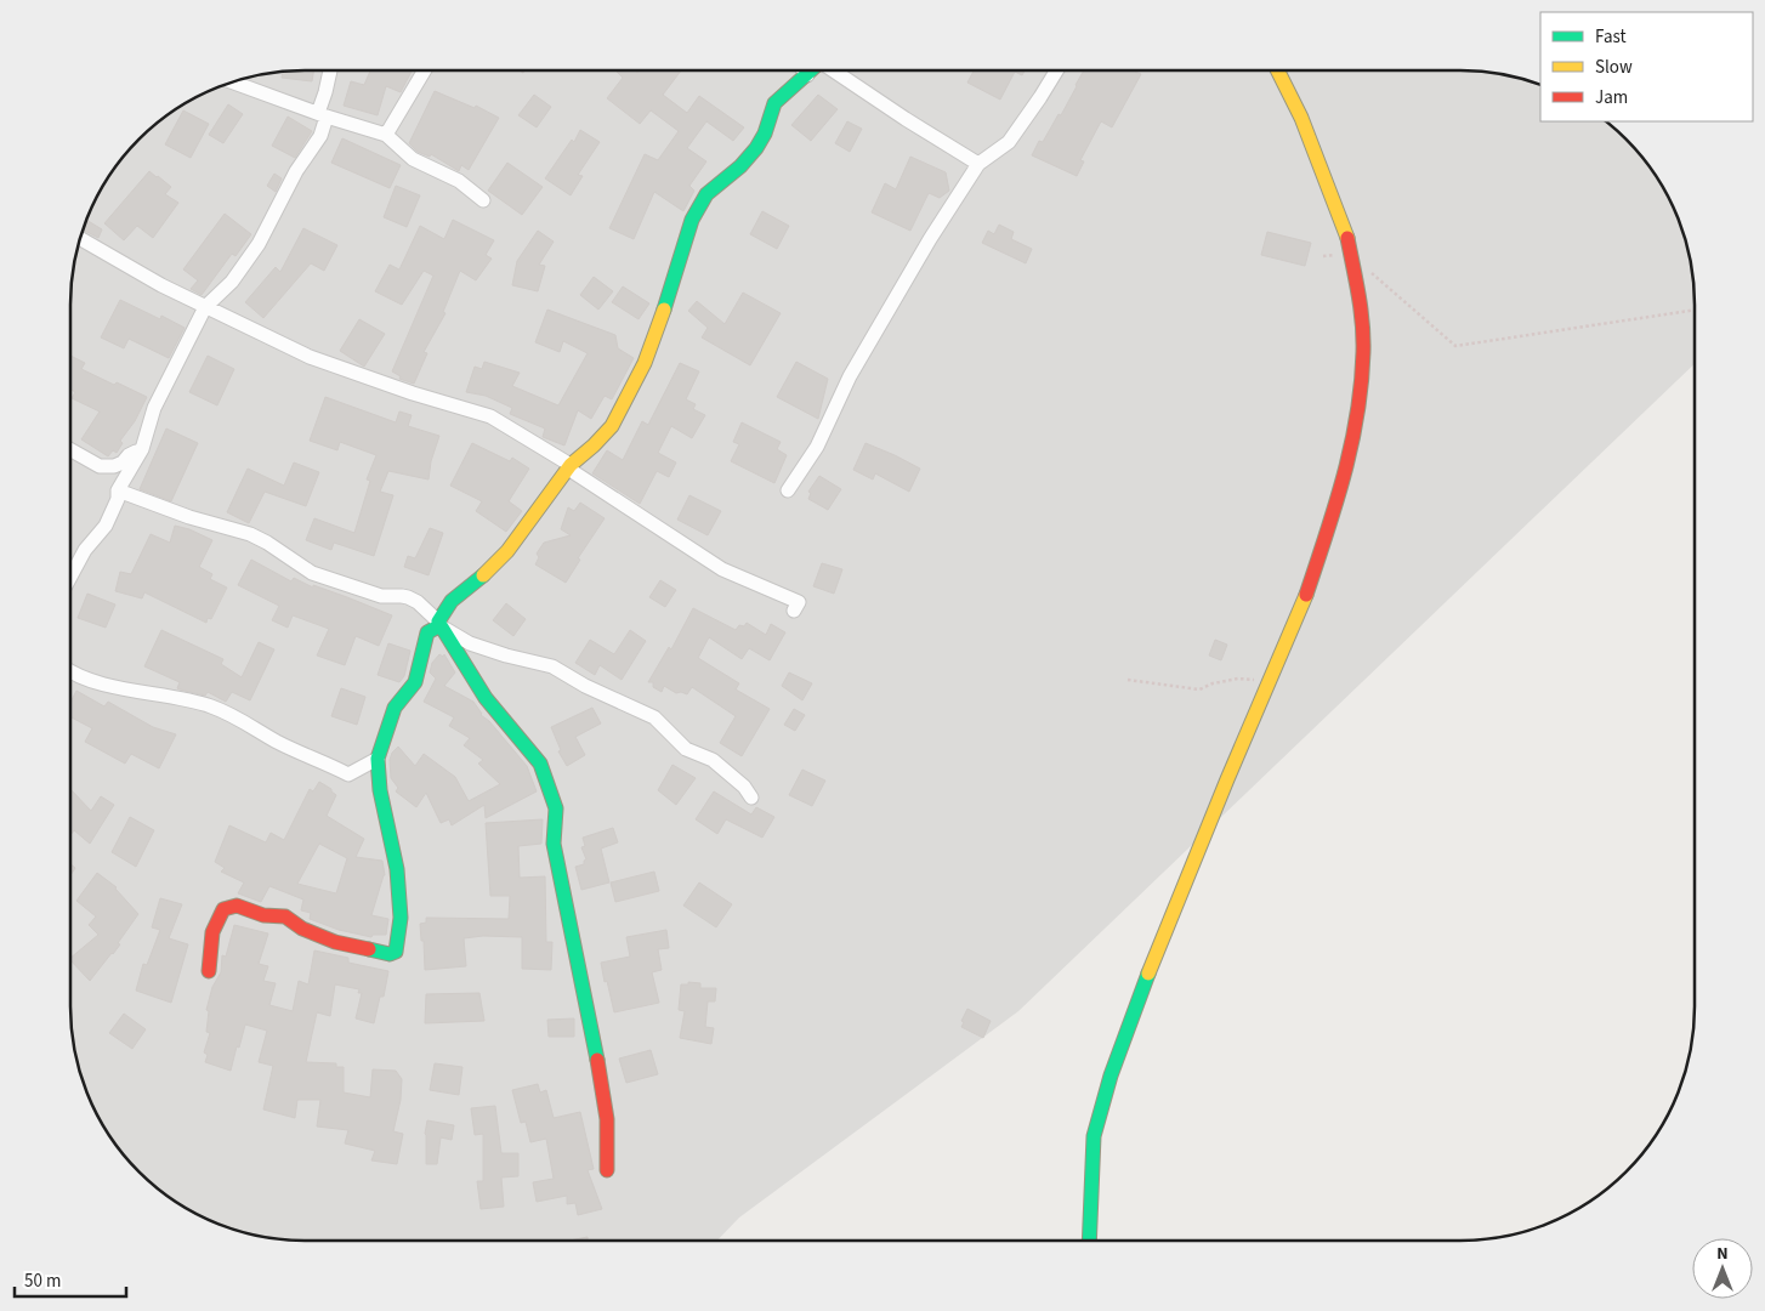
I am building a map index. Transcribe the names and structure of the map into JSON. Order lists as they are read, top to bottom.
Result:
{
  "legend": ["Fast", "Slow", "Jam"],
  "scale_bar": "50 m",
  "north": "top"
}
